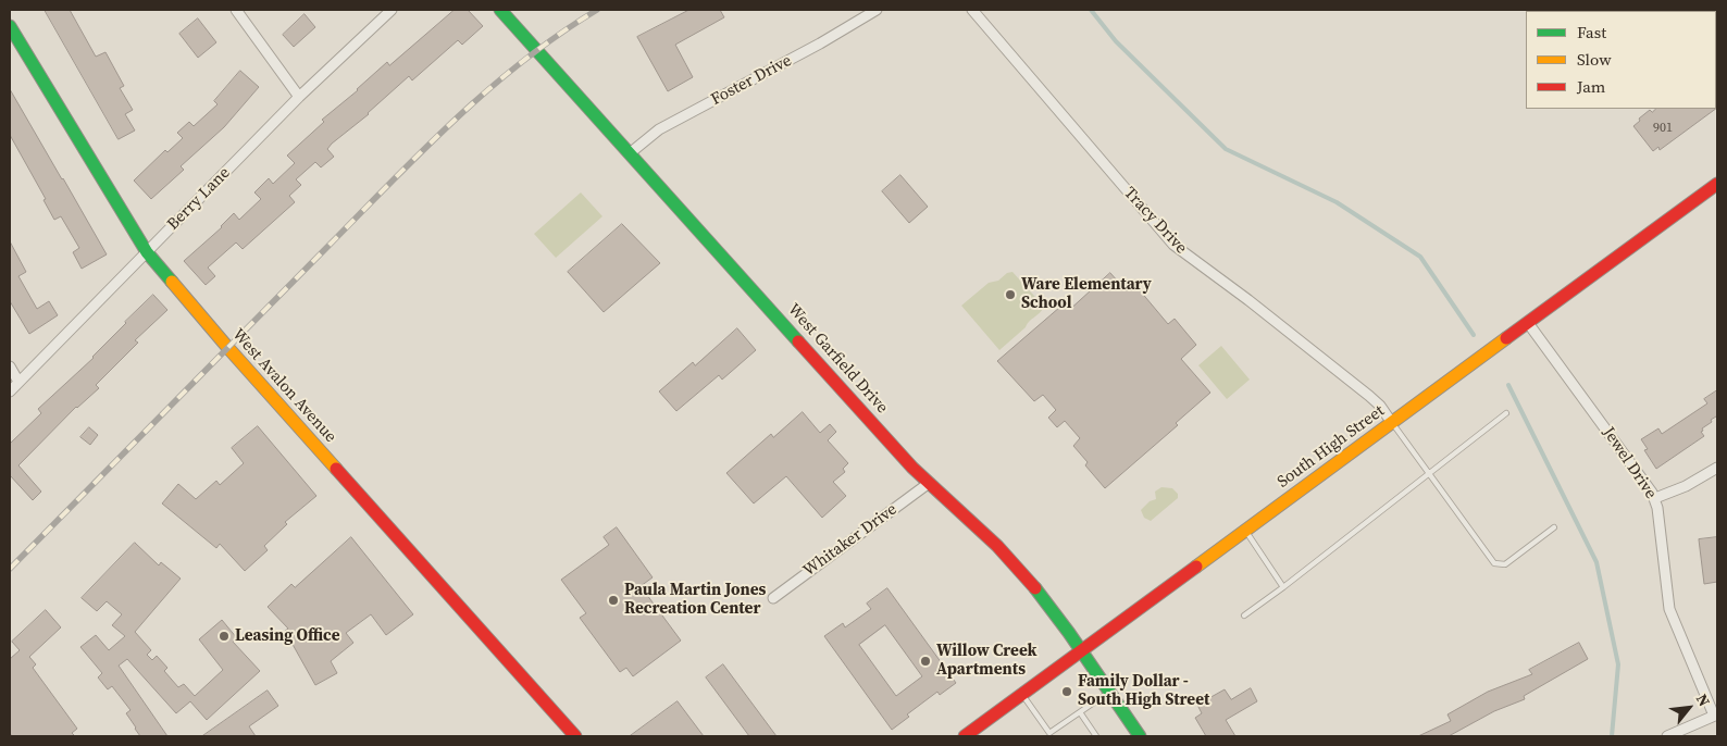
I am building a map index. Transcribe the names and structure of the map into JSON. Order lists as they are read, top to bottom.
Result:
{
  "streets": {
    "street": [
      "Foster Drive",
      "Berry Lane",
      "Tracy Drive",
      "West Garfield Drive",
      "West Avalon Avenue",
      "South High Street",
      "Jewel Drive",
      "Whitaker Drive"
    ]
  },
  "crossings": [
    ["Foster Drive", "West Garfield Drive"],
    ["Berry Lane", "West Avalon Avenue"],
    ["Tracy Drive", "South High Street"],
    ["West Garfield Drive", "South High Street"],
    ["West Garfield Drive", "Whitaker Drive"],
    ["South High Street", "Jewel Drive"]
  ],
  "places": [
    "Ware Elementary School",
    "Paula Martin Jones Recreation Center",
    "Leasing Office",
    "Willow Creek Apartments",
    "Family Dollar - South High Street"
  ],
  "house_numbers": ["901"],
  "legend": ["Fast", "Slow", "Jam"],
  "north": "top right"
}
